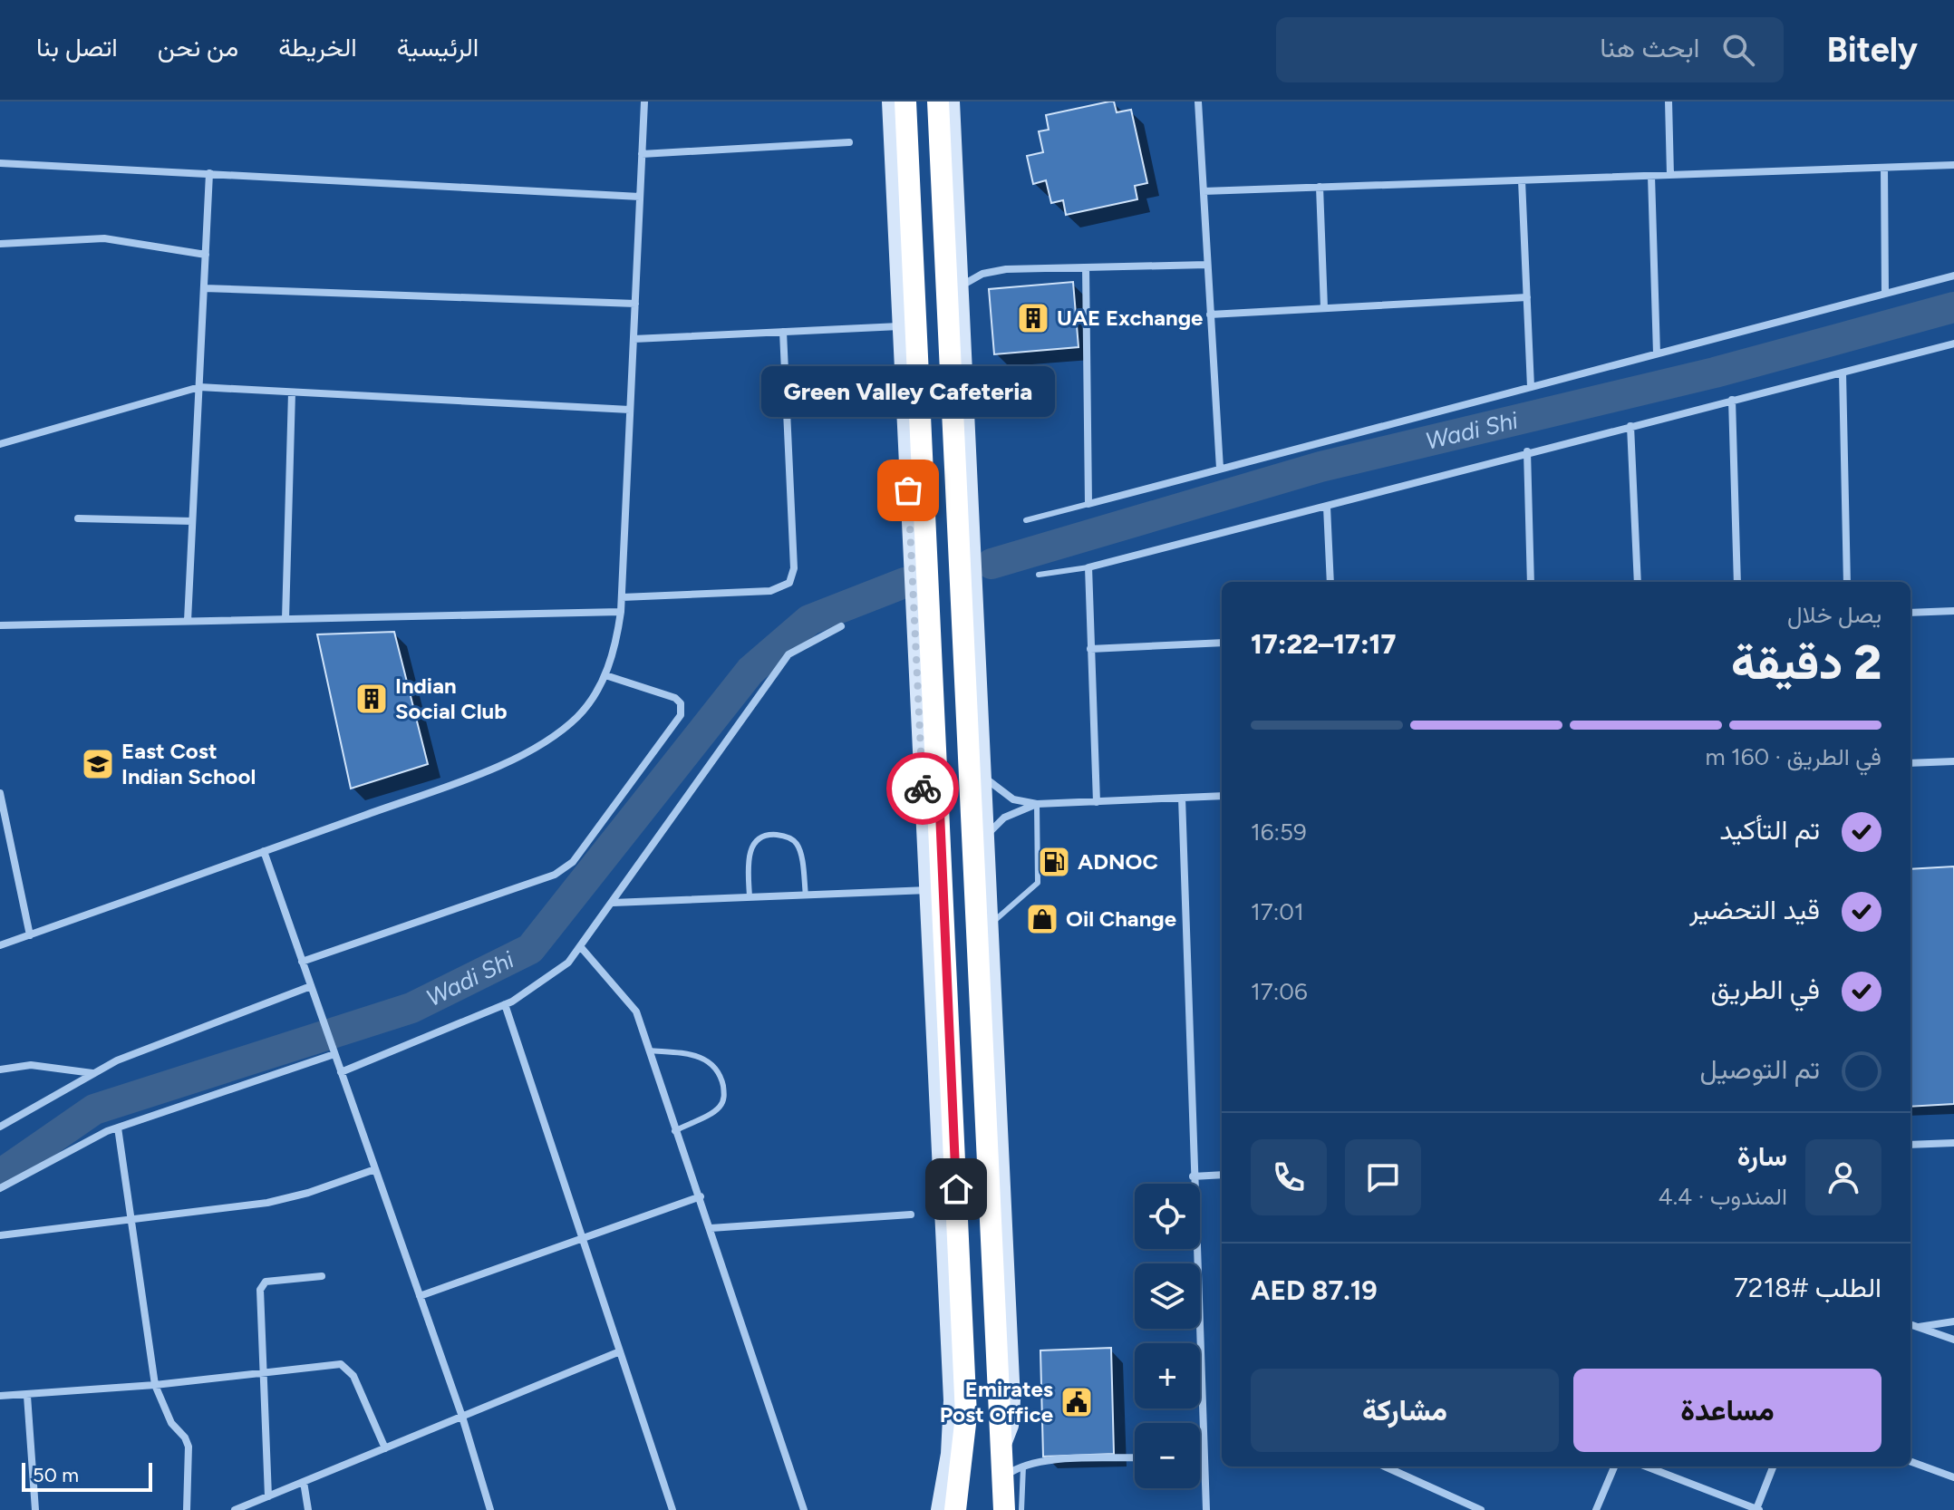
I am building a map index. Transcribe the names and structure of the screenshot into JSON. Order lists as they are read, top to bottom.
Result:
{
  "water": ["Wadi Shi"],
  "places": {
    "building": ["UAE Exchange", "Indian Social Club"],
    "other": ["Green Valley Cafeteria"],
    "school or university": ["East Cost Indian School"],
    "fuel station": ["ADNOC"],
    "shop": ["Oil Change"],
    "public building": ["Emirates Post Office"]
  },
  "scale_bar": "50 m",
  "page": {
    "header": "Bitely",
    "search": "ابحث هنا",
    "nav": [
      "الرئيسية",
      "الخريطة",
      "من نحن",
      "اتصل بنا"
    ],
    "bubble": "Green Valley Cafeteria",
    "heading": ["2 دقيقة", "يصل خلال", "17:17–17:22"],
    "panel": [
      "سارة",
      "المندوب · 4.4",
      "الطلب #7218",
      "AED 87.19"
    ],
    "bar": "في الطريق · 160 m",
    "list": [
      ["تم التأكيد", "16:59"],
      ["قيد التحضير", "17:01"],
      ["في الطريق", "17:06"],
      "تم التوصيل"
    ],
    "map_buttons": ["+", "−"],
    "buttons": ["مساعدة", "مشاركة"],
    "scale": "50 m"
  }
}
